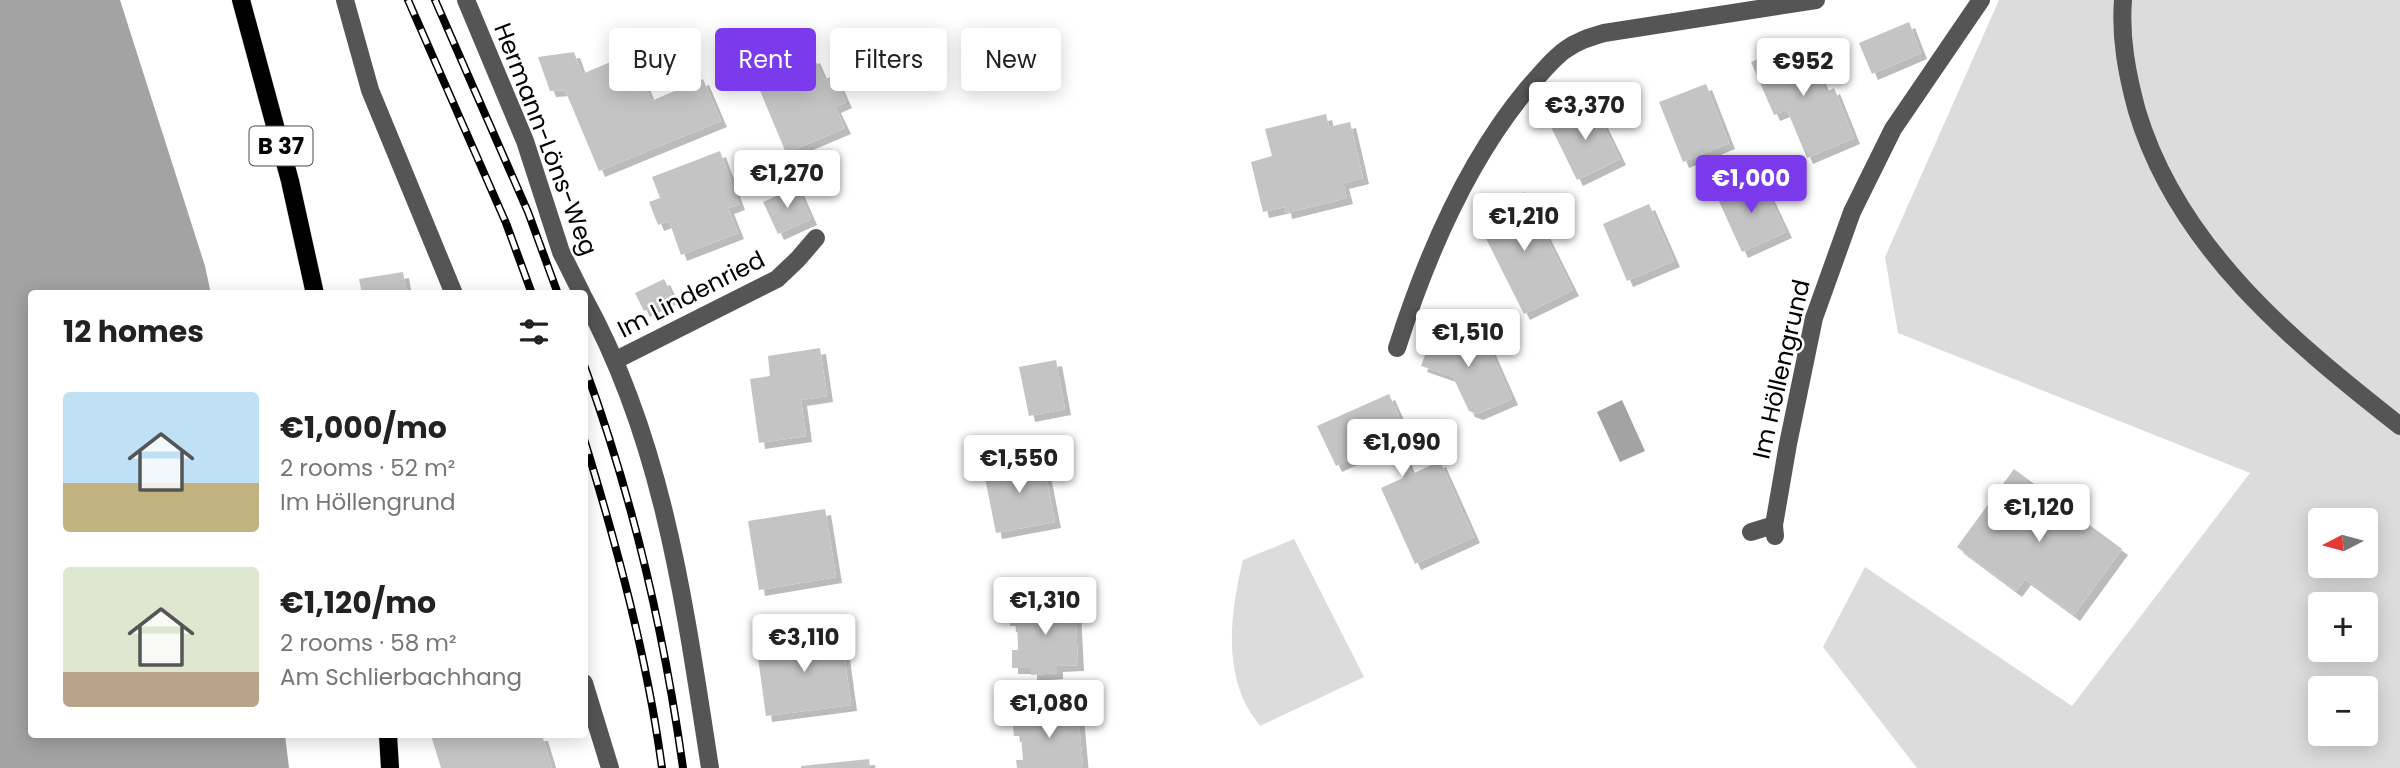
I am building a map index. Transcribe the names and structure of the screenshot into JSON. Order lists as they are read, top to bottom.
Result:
{
  "streets": {
    "main road": ["B 37"],
    "street": ["Hermann-Löns-Weg", "Im Lindenried", "Im Höllengrund"]
  },
  "crossings": [
    ["Hermann-Löns-Weg", "Im Lindenried"]
  ],
  "north": "left",
  "page": {
    "chip": [
      "Buy",
      "Rent",
      "Filters",
      "New"
    ],
    "price": [
      "€952",
      "€3,370",
      "€1,270",
      "€1,000",
      "€1,210",
      "€1,510",
      "€1,090",
      "€1,550",
      "€1,120",
      "€1,310",
      "€3,110",
      "€1,080"
    ],
    "heading": "12 homes",
    "list": [
      {
        "name": "€1,000/mo",
        "note": "2 rooms · 52 m² · Im Höllengrund"
      },
      {
        "name": "€1,120/mo",
        "note": "2 rooms · 58 m² · Am Schlierbachhang"
      }
    ],
    "map_buttons": ["+", "−"]
  }
}
